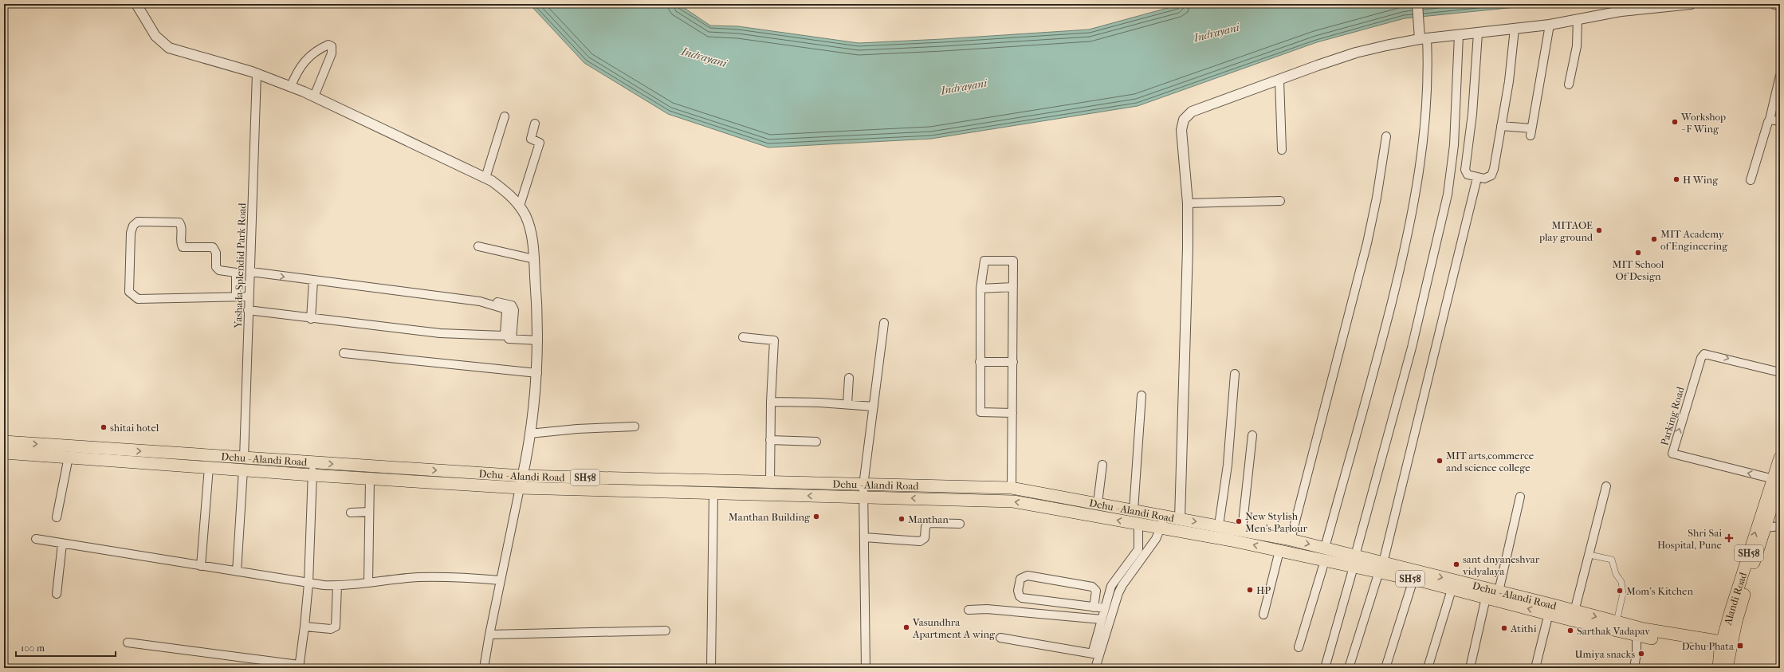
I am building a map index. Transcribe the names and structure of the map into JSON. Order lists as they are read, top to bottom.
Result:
{
  "streets": {
    "main road": ["Dehu - Alandi Road", "SH58", "Alandi Road"],
    "street": ["Yashada Splendid Park Road", "Parking Road"]
  },
  "crossings": [
    ["Yashada Splendid Park Road", "Dehu - Alandi Road"],
    ["Parking Road", "SH58"],
    ["Parking Road", "Alandi Road"],
    ["Dehu - Alandi Road", "SH58"],
    ["Dehu - Alandi Road", "Alandi Road"],
    ["SH58", "Alandi Road"]
  ],
  "water": ["Indrayani"],
  "places": {
    "other": [
      "Workshop - F Wing",
      "H Wing",
      "MITAOE play ground",
      "MIT Academy of Engineering",
      "MIT School Of Design",
      "shitai hotel",
      "MIT arts,commerce and science college",
      "Manthan Building",
      "Manthan",
      "New Stylish Men's Parlour",
      "sant dnyaneshvar vidyalaya",
      "HP",
      "Mom's Kitchen",
      "Vasundhra Apartment A wing",
      "Atithi",
      "Sarthak Vadapav",
      "Umiya snacks"
    ],
    "health": ["Shri Sai Hospital, Pune"],
    "transit": ["Dehu Phata"]
  },
  "scale_bar": "100 m"
}
